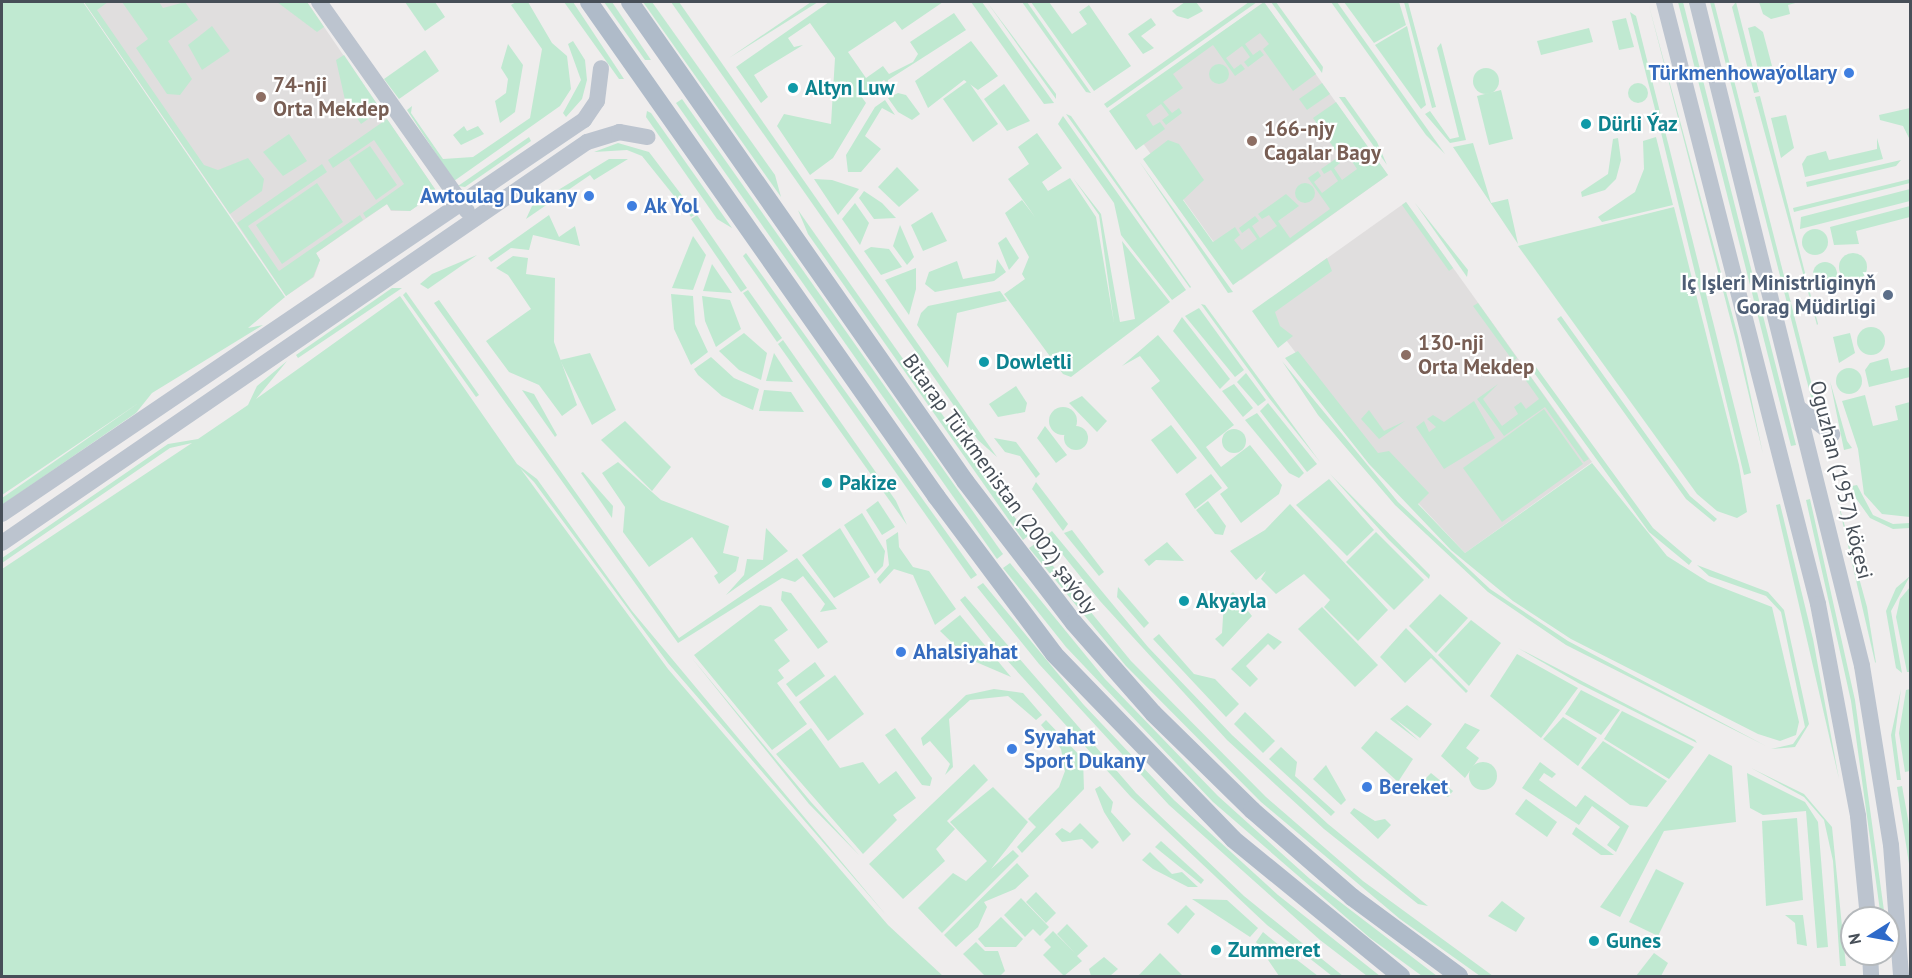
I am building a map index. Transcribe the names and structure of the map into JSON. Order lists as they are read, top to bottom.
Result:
{
  "streets": {
    "main road": ["Oguzhan (1957) köçesi", "Bitarap Türkmenistan (2002) şaýoly"]
  },
  "places": [
    "Türkmenhowaýollary",
    "Altyn Luw",
    "74-nji Orta Mekdep",
    "Dürli Ýaz",
    "166-njy Cagalar Bagy",
    "Awtoulag Dukany",
    "Ak Yol",
    "Iç Işleri Ministrliginyň Gorag Müdirligi",
    "130-nji Orta Mekdep",
    "Dowletli",
    "Pakize",
    "Akyayla",
    "Ahalsiyahat",
    "Syyahat Sport Dukany",
    "Bereket",
    "Gunes",
    "Zummeret"
  ],
  "north": "left"
}
